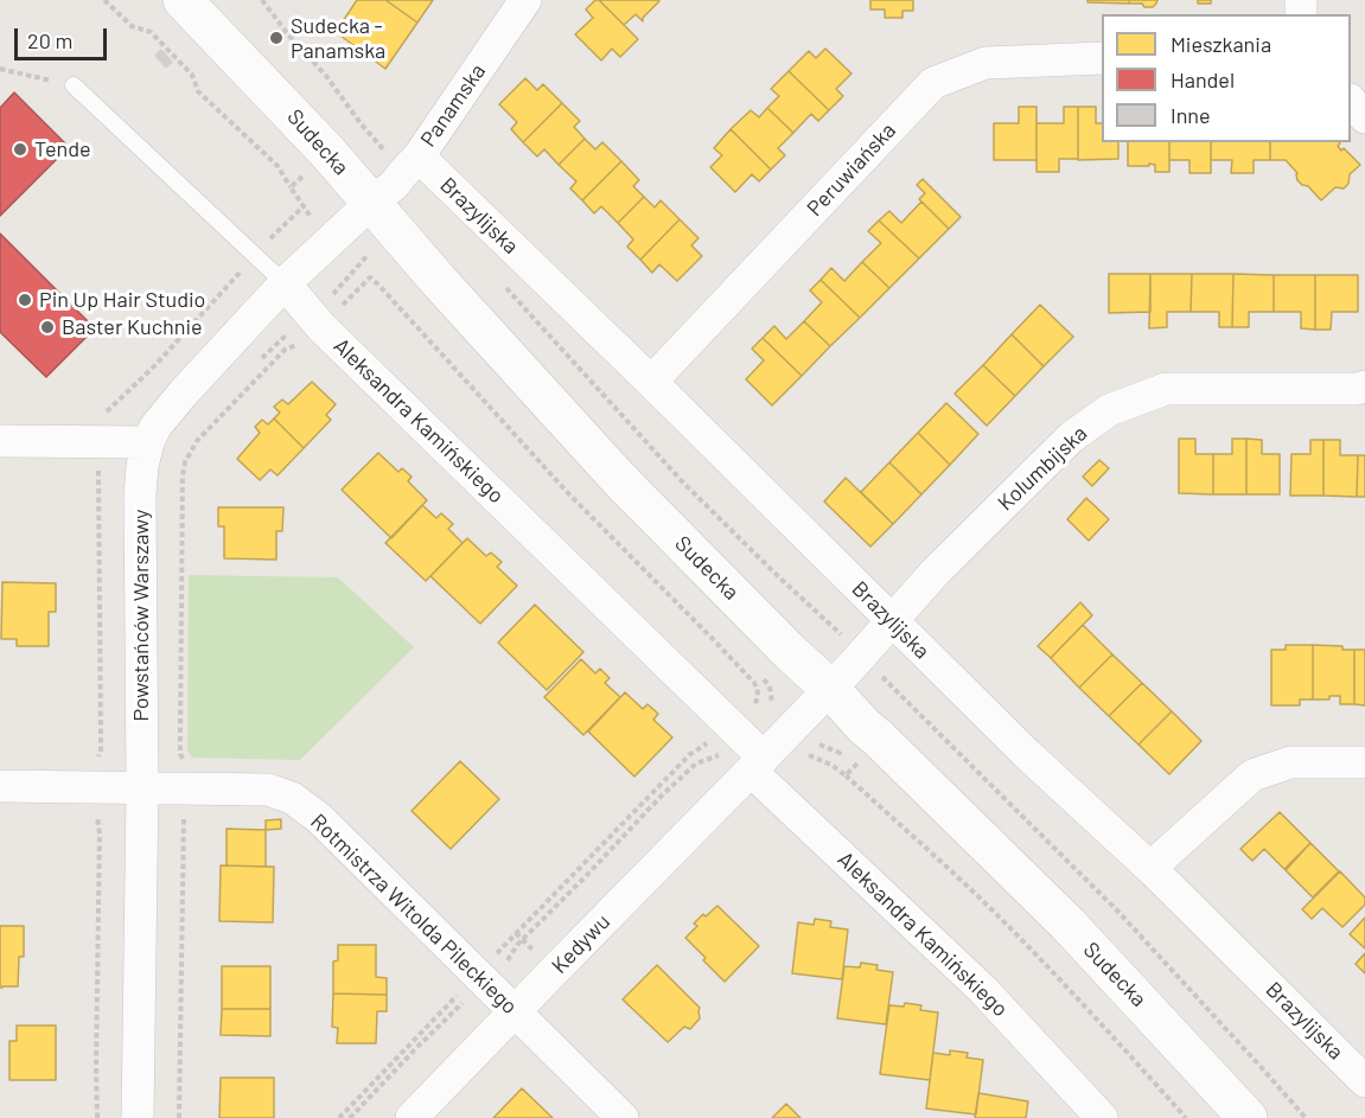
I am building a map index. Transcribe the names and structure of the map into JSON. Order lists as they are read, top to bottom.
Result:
{
  "streets": {
    "street": [
      "Panamska",
      "Sudecka",
      "Peruwiańska",
      "Brazylijska",
      "Aleksandra Kamińskiego",
      "Kolumbijska",
      "Powstańców Warszawy",
      "Rotmistrza Witolda Pileckiego",
      "Kedywu"
    ]
  },
  "crossings": [
    ["Panamska", "Sudecka"],
    ["Panamska", "Brazylijska"],
    ["Panamska", "Powstańców Warszawy"],
    ["Sudecka", "Kolumbijska"],
    ["Sudecka", "Powstańców Warszawy"],
    ["Peruwiańska", "Brazylijska"],
    ["Brazylijska", "Kolumbijska"],
    ["Aleksandra Kamińskiego", "Powstańców Warszawy"],
    ["Aleksandra Kamińskiego", "Kedywu"],
    ["Powstańców Warszawy", "Rotmistrza Witolda Pileckiego"],
    ["Rotmistrza Witolda Pileckiego", "Kedywu"]
  ],
  "places": [
    "Sudecka - Panamska",
    "Tende",
    "Pin Up Hair Studio",
    "Baster Kuchnie"
  ],
  "legend": ["Mieszkania", "Handel", "Inne"],
  "scale_bar": "20 m"
}
